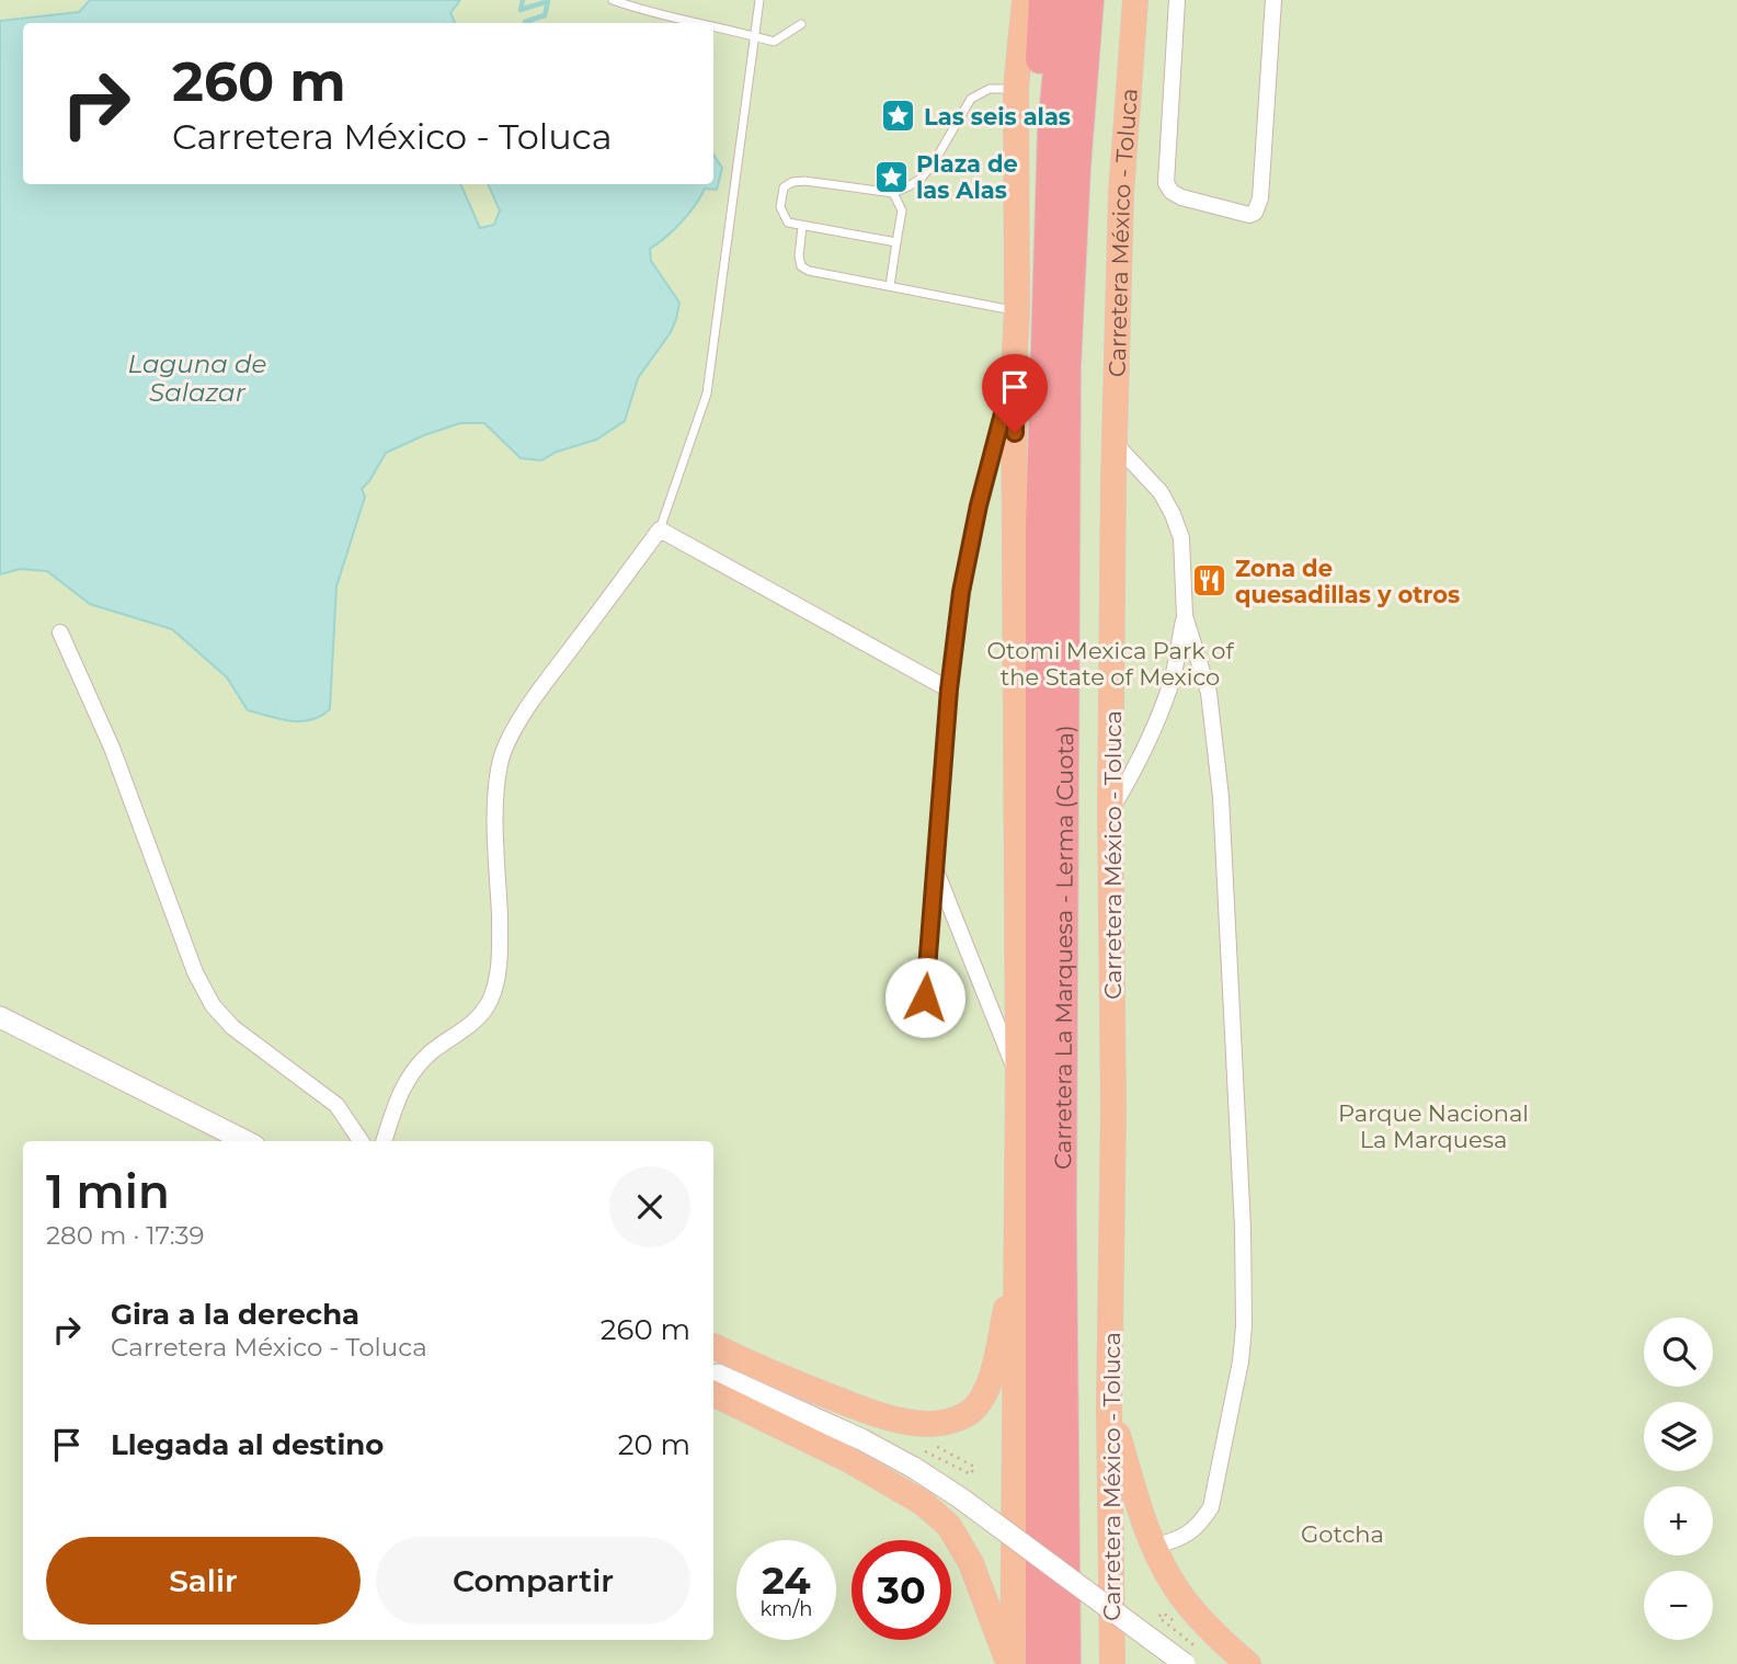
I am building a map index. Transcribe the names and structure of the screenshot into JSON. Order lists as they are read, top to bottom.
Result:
{
  "streets": {
    "highway": ["Carretera La Marquesa - Lerma (Cuota)"],
    "main road": ["Carretera México - Toluca"]
  },
  "water": ["Laguna de Salazar"],
  "parks": ["Otomi Mexica Park of the State of Mexico", "Parque Nacional La Marquesa", "Gotcha"],
  "places": {
    "place": ["Las seis alas", "Plaza de las Alas"],
    "restaurant": ["Zona de quesadillas y otros"]
  },
  "page": {
    "turn": ["260 m", "Carretera México - Toluca"],
    "heading": ["1 min", "280 m · 17:39"],
    "list": [
      {
        "name": "Gira a la derecha",
        "note": "Carretera México - Toluca",
        "value": "260 m"
      },
      {
        "name": "Llegada al destino",
        "value": "20 m"
      }
    ],
    "map_buttons": ["+", "−"],
    "buttons": ["Salir", "Compartir"],
    "speed": "24 km/h",
    "limit": "30"
  }
}
